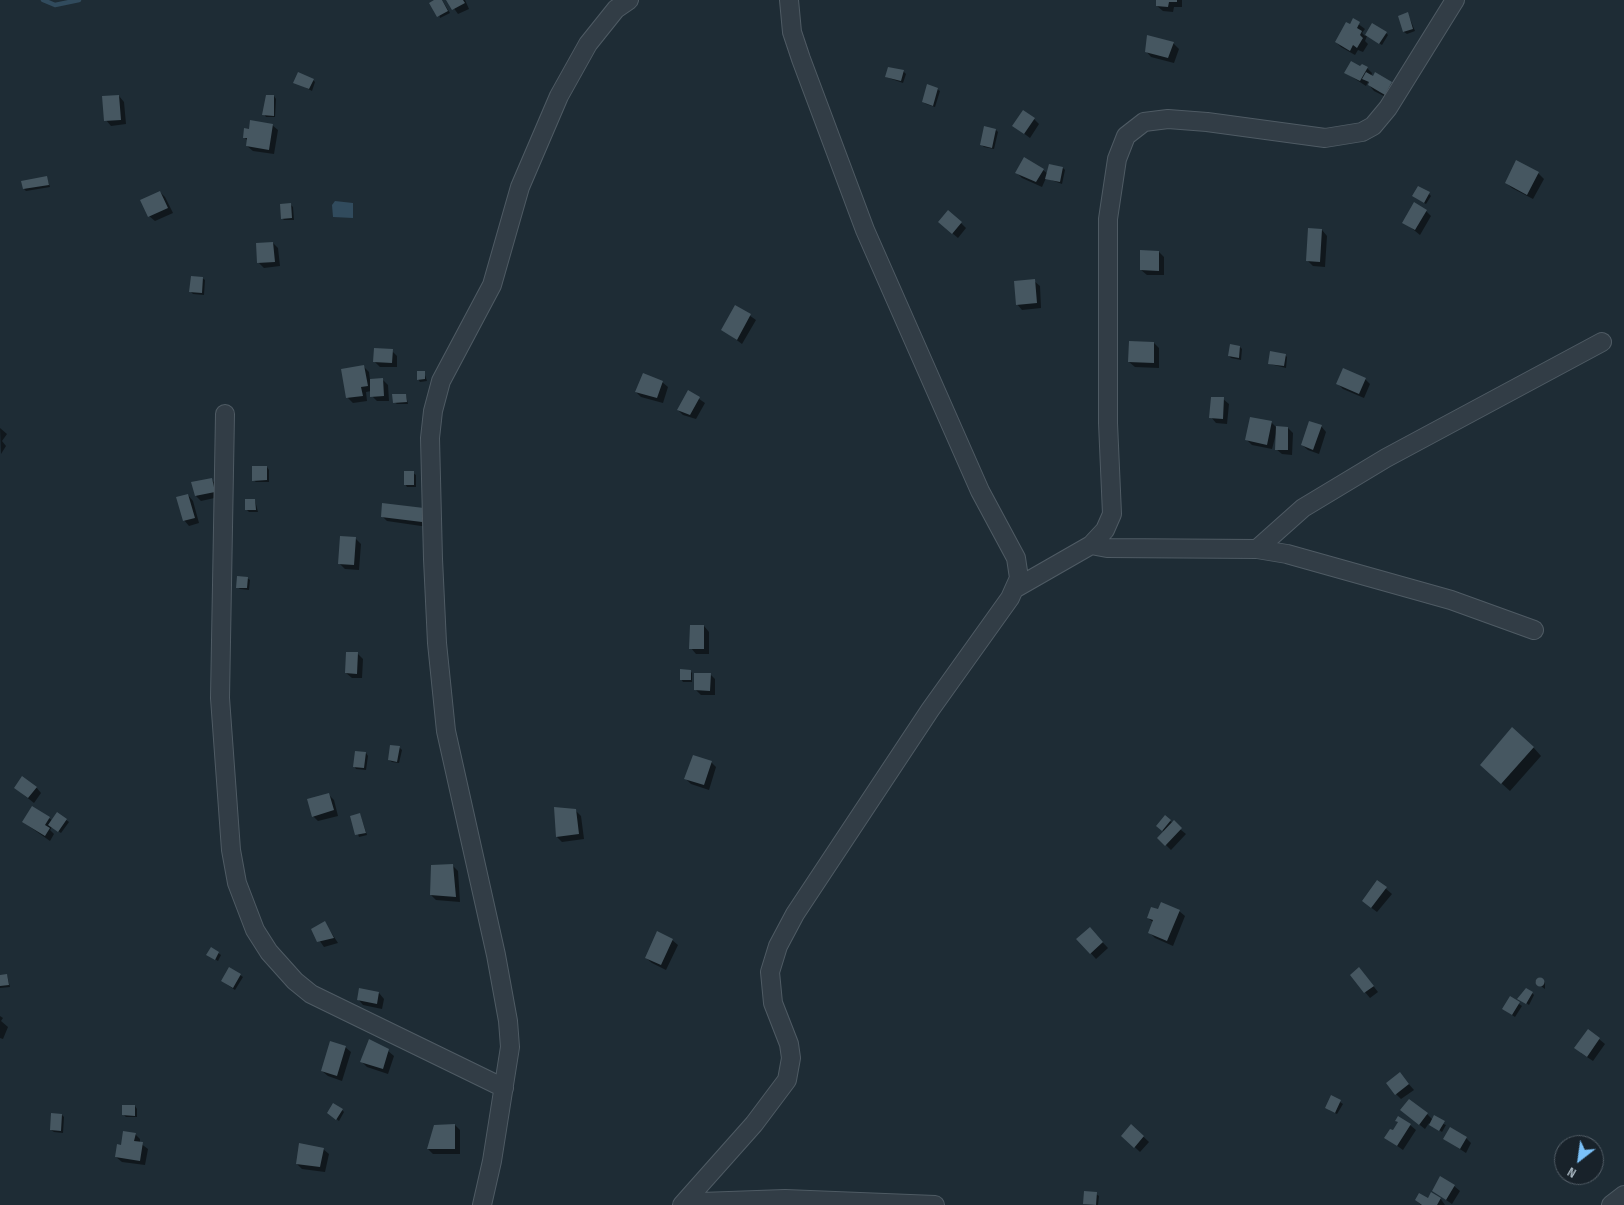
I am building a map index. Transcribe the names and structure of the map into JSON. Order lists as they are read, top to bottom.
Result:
{
  "north": "bottom left"
}
